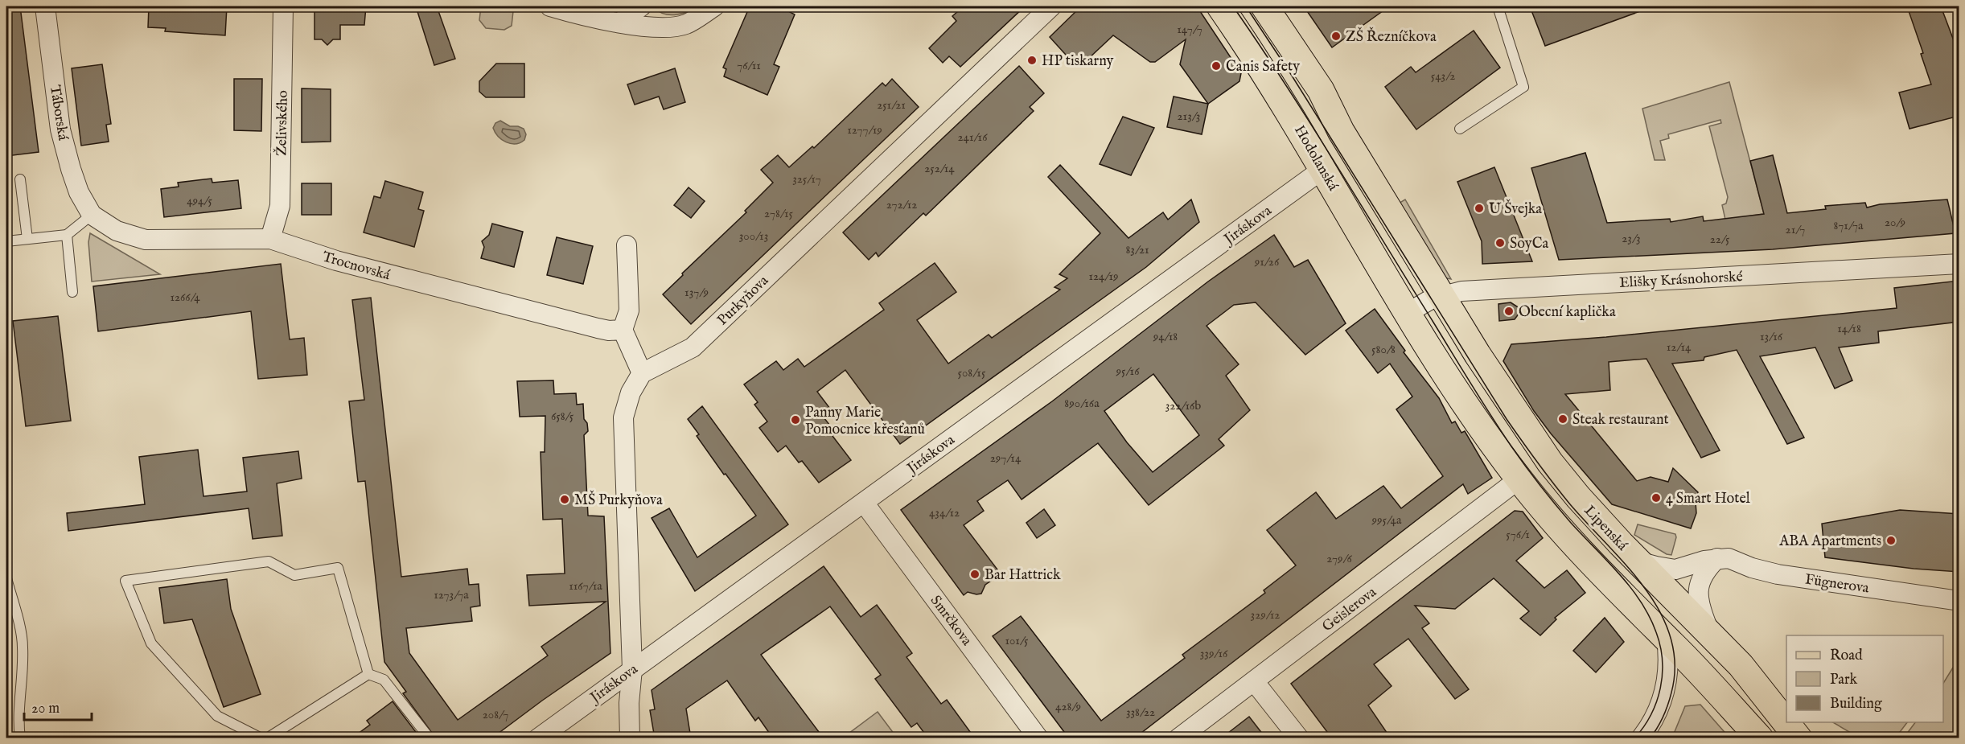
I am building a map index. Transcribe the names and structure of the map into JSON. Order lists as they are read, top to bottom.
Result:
{
  "streets": {
    "main road": ["Hodolanská", "Lipenská"],
    "street": [
      "Táborská",
      "Želivského",
      "Jiráskova",
      "Trocnovská",
      "Elišky Krásnohorské",
      "Purkyňova",
      "Fügnerova",
      "Geislerova",
      "Smrčkova"
    ]
  },
  "crossings": [
    ["Táborská", "Trocnovská"],
    ["Želivského", "Trocnovská"],
    ["Hodolanská", "Jiráskova"],
    ["Hodolanská", "Elišky Krásnohorské"],
    ["Jiráskova", "Smrčkova"],
    ["Elišky Krásnohorské", "Lipenská"],
    ["Lipenská", "Fügnerova"]
  ],
  "places": [
    "ZŠ Řezníčkova",
    "HP tiskarny",
    "Canis Safety",
    "U Švejka",
    "SoyCa",
    "Obecní kaplička",
    "Steak restaurant",
    "Panny Marie Pomocnice křesťanů",
    "4 Smart Hotel",
    "MŠ Purkyňova",
    "ABA Apartments",
    "Bar Hattrick"
  ],
  "house_numbers": [
    "147/7",
    "76/11",
    "543/2",
    "251/21",
    "213/3",
    "1277/19",
    "241/16",
    "252/14",
    "325/17",
    "494/5",
    "272/12",
    "278/15",
    "20/9",
    "871/7a",
    "21/7",
    "300/13",
    "23/3",
    "22/5",
    "83/21",
    "91/26",
    "124/19",
    "137/9",
    "1266/4",
    "14/18",
    "94/18",
    "13/16",
    "12/14",
    "580/8",
    "95/16",
    "508/15",
    "890/16a",
    "322/16b",
    "658/5",
    "297/14",
    "434/12",
    "995/4a",
    "576/1",
    "279/6",
    "1167/1a",
    "1273/7a",
    "329/12",
    "101/5",
    "339/16",
    "428/9",
    "338/22",
    "208/7"
  ],
  "legend": ["Road", "Park", "Building"],
  "scale_bar": "20 m"
}
